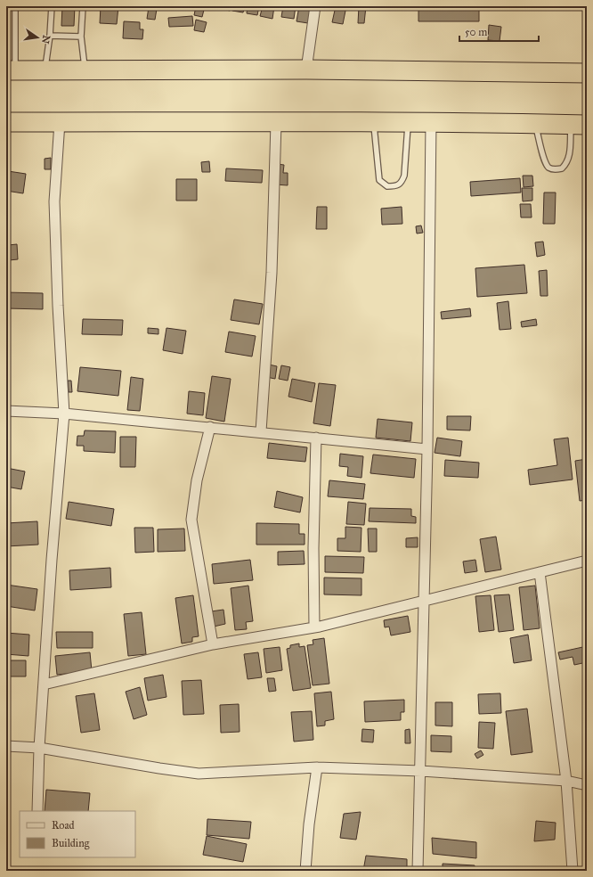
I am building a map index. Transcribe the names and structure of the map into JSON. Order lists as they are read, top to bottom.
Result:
{
  "legend": ["Road", "Building"],
  "scale_bar": "50 m",
  "north": "right"
}
